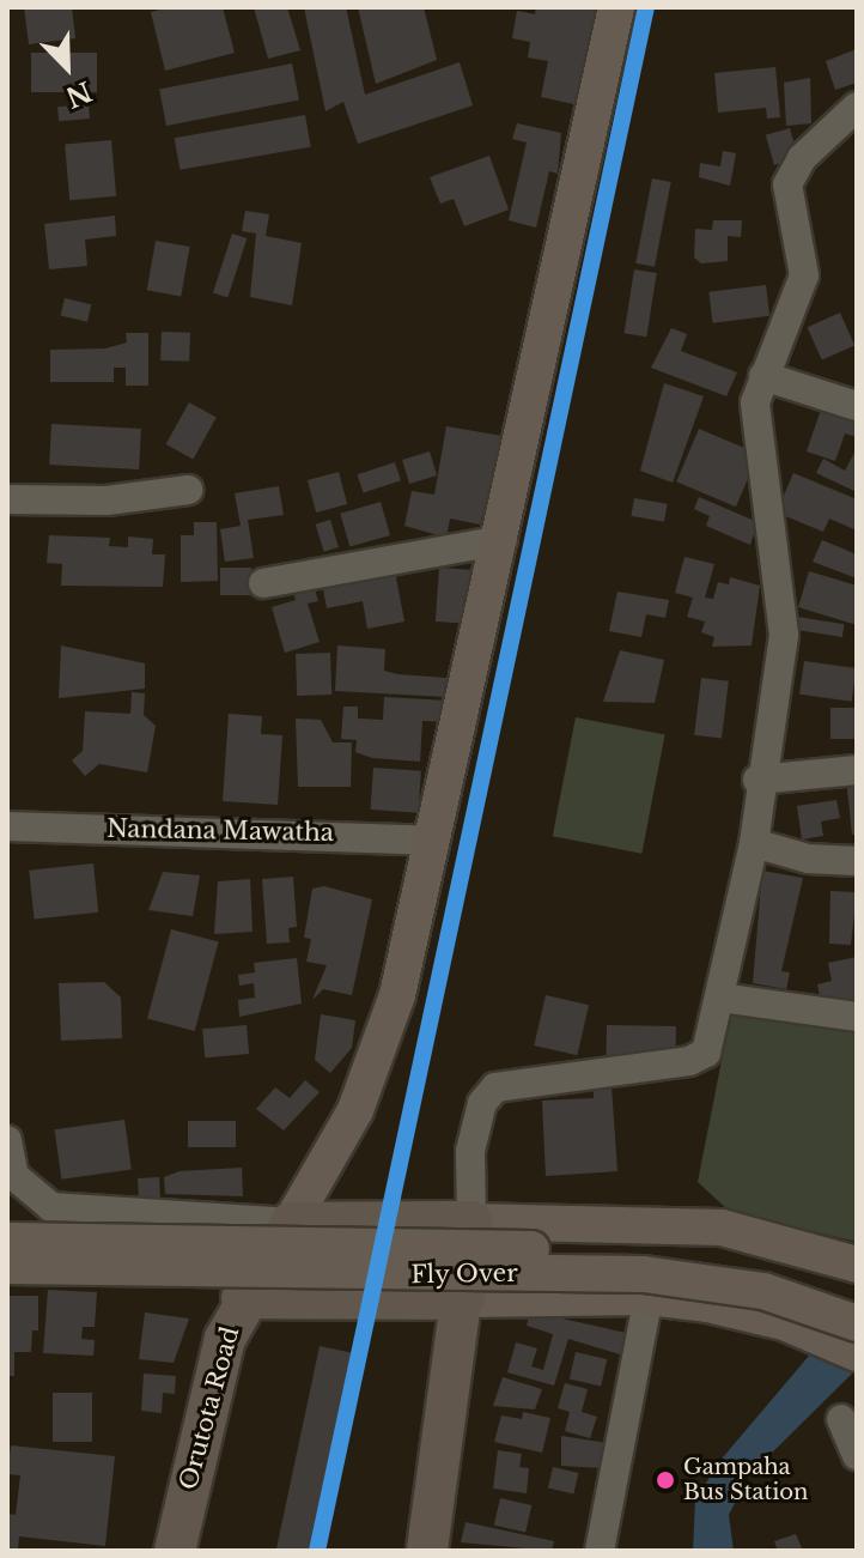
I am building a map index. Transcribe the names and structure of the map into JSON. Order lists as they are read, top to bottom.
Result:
{
  "streets": {
    "highway": ["Orutota Road"],
    "main road": ["Fly Over"],
    "street": ["Nandana Mawatha"]
  },
  "places": ["Gampaha Bus Station"],
  "north": "bottom right"
}
